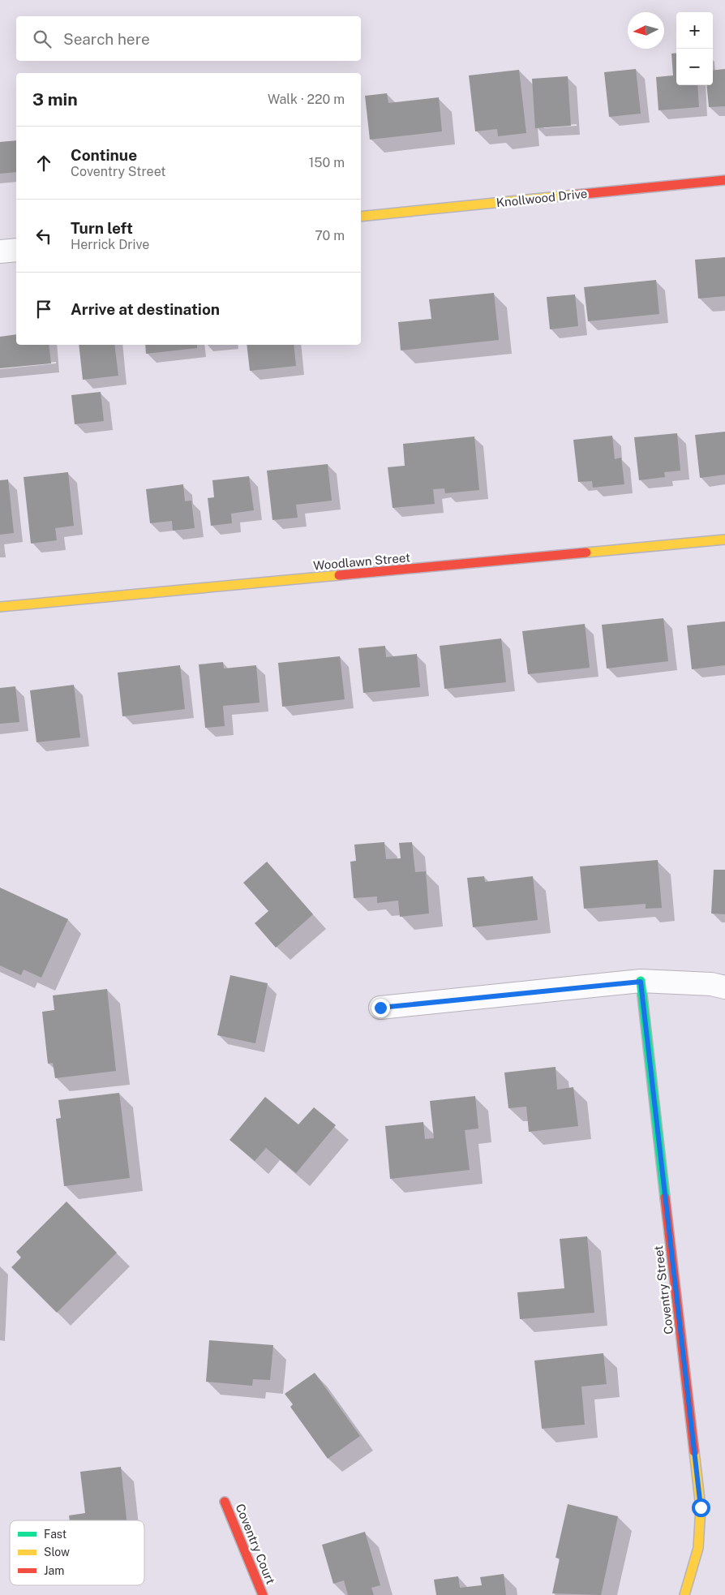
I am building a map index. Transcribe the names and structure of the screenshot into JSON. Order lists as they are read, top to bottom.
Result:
{
  "streets": {
    "street": [
      "Knollwood Drive",
      "Woodlawn Street",
      "Coventry Street",
      "Coventry Court"
    ]
  },
  "legend": ["Fast", "Slow", "Jam"],
  "north": "left",
  "page": {
    "map_buttons": ["+", "−"],
    "search": "Search here",
    "heading": ["3 min", "Walk · 220 m"],
    "list": [
      ["Continue", "Coventry Street", "150 m"],
      ["Turn left", "Herrick Drive", "70 m"],
      "Arrive at destination"
    ]
  }
}
